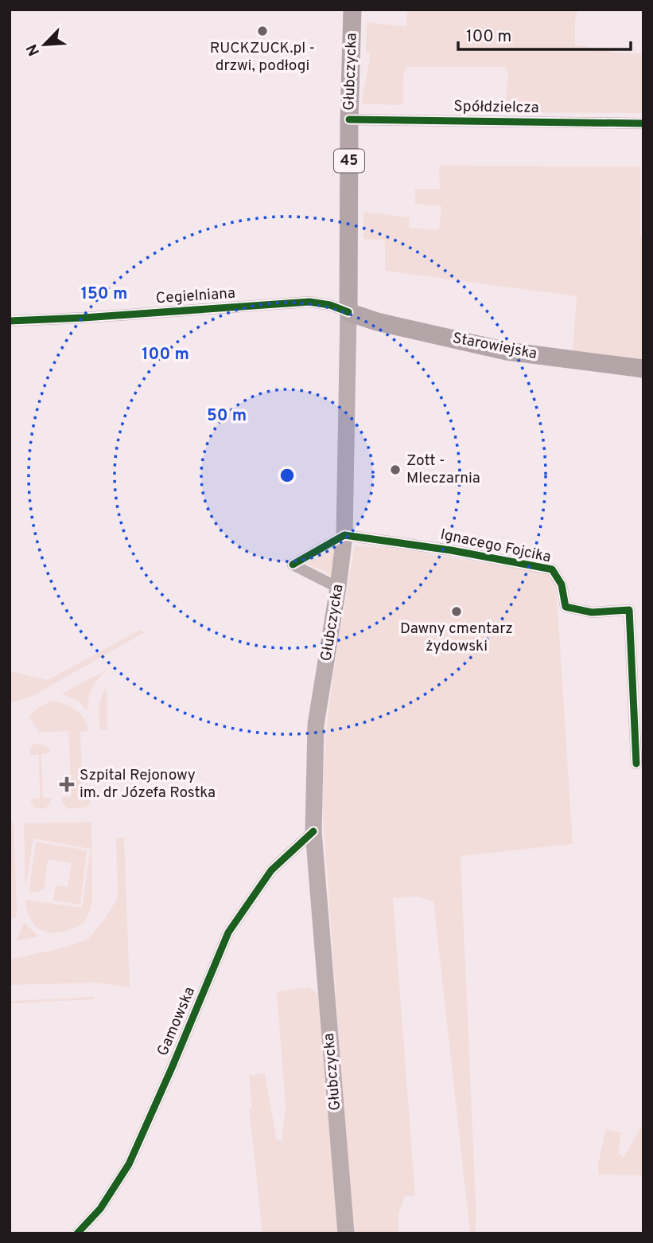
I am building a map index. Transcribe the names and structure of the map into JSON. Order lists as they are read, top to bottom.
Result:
{
  "streets": {
    "main road": ["Głubczycka", "45", "Starowiejska"],
    "street": [
      "Spółdzielcza",
      "Cegielniana",
      "Ignacego Fojcika",
      "Gamowska"
    ]
  },
  "crossings": [
    ["Głubczycka", "Spółdzielcza"],
    ["Głubczycka", "Cegielniana"],
    ["Głubczycka", "Starowiejska"],
    ["Głubczycka", "Ignacego Fojcika"],
    ["Głubczycka", "Gamowska"],
    ["Cegielniana", "Starowiejska"]
  ],
  "places": {
    "other": ["RUCKZUCK.pl - drzwi, podłogi", "Zott - Mleczarnia", "Dawny cmentarz żydowski"],
    "health": ["Szpital Rejonowy im. dr Józefa Rostka"]
  },
  "scale_bar": "100 m",
  "north": "bottom left",
  "rings": ["150 m", "100 m", "50 m"]
}
